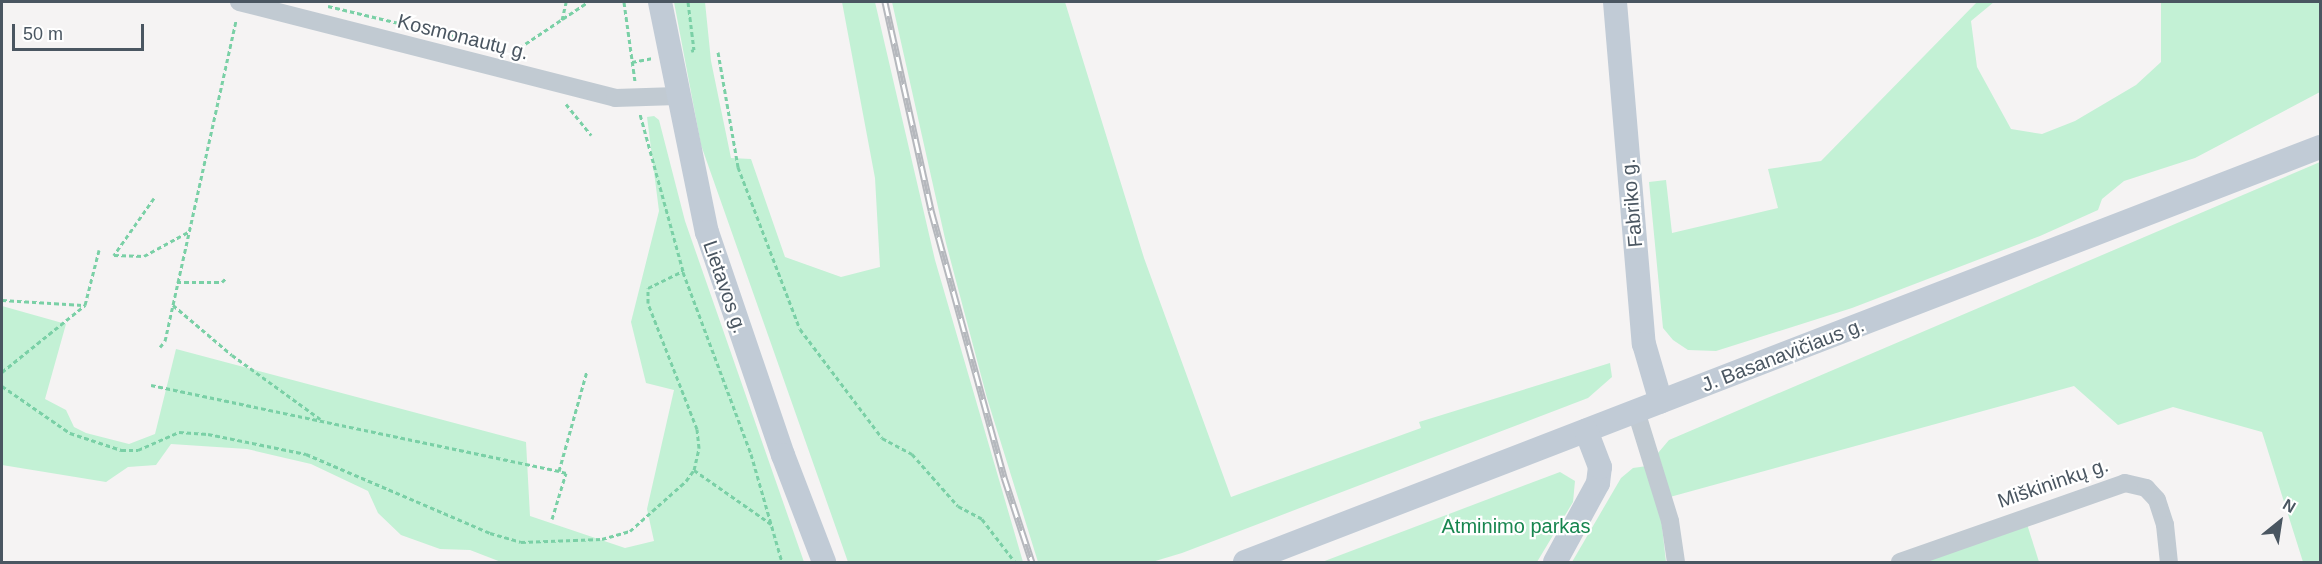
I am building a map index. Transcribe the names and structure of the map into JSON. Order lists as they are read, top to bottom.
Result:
{
  "streets": {
    "main road": ["Fabriko g.", "Lietavos g.", "J. Basanavičiaus g."],
    "street": ["Kosmonautų g.", "Miškininkų g."]
  },
  "crossings": [
    ["Kosmonautų g.", "Lietavos g."],
    ["Fabriko g.", "J. Basanavičiaus g."]
  ],
  "parks": ["Atminimo parkas"],
  "scale_bar": "50 m",
  "north": "top right"
}
